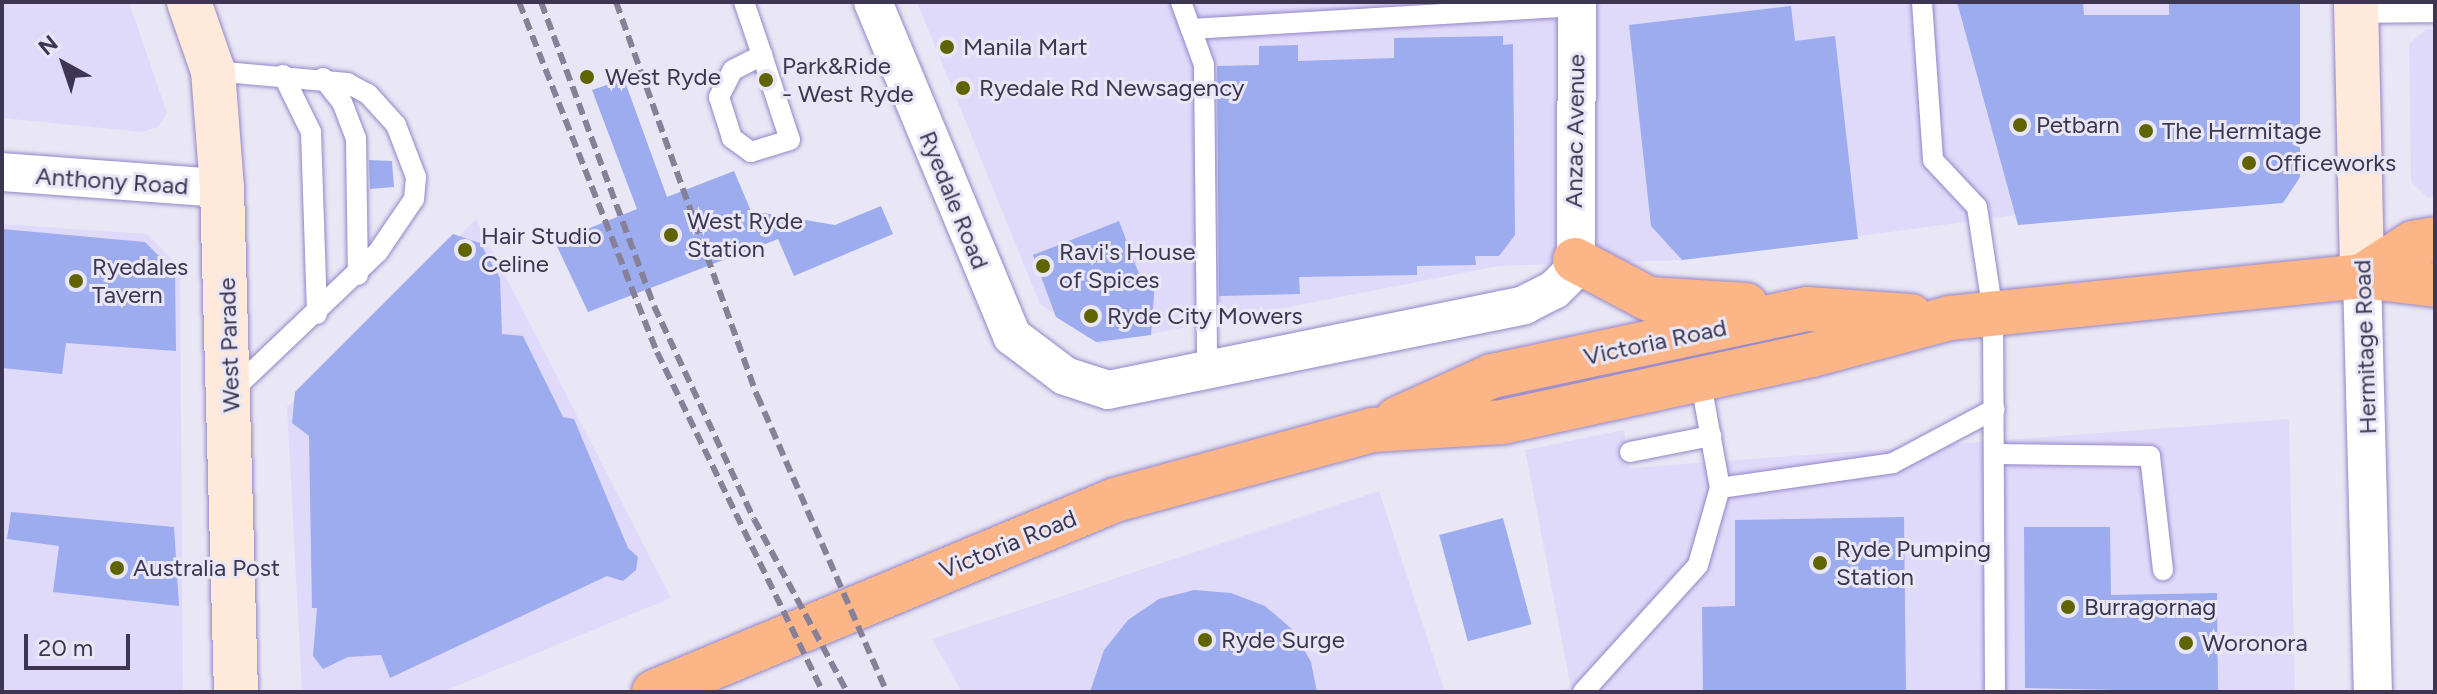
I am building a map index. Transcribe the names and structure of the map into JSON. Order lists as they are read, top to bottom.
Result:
{
  "streets": {
    "highway": ["Victoria Road"],
    "street": [
      "Anzac Avenue",
      "Anthony Road",
      "Ryedale Road",
      "West Parade",
      "Hermitage Road"
    ]
  },
  "crossings": [
    ["Anthony Road", "West Parade"],
    ["Victoria Road", "Hermitage Road"]
  ],
  "places": [
    "Manila Mart",
    "West Ryde",
    "Park&Ride - West Ryde",
    "Ryedale Rd Newsagency",
    "Petbarn",
    "The Hermitage",
    "Officeworks",
    "West Ryde Station",
    "Hair Studio Celine",
    "Ravi's House of Spices",
    "Ryedales Tavern",
    "Ryde City Mowers",
    "Ryde Pumping Station",
    "Australia Post",
    "Burragornag",
    "Ryde Surge",
    "Woronora"
  ],
  "scale_bar": "20 m",
  "north": "top left"
}
